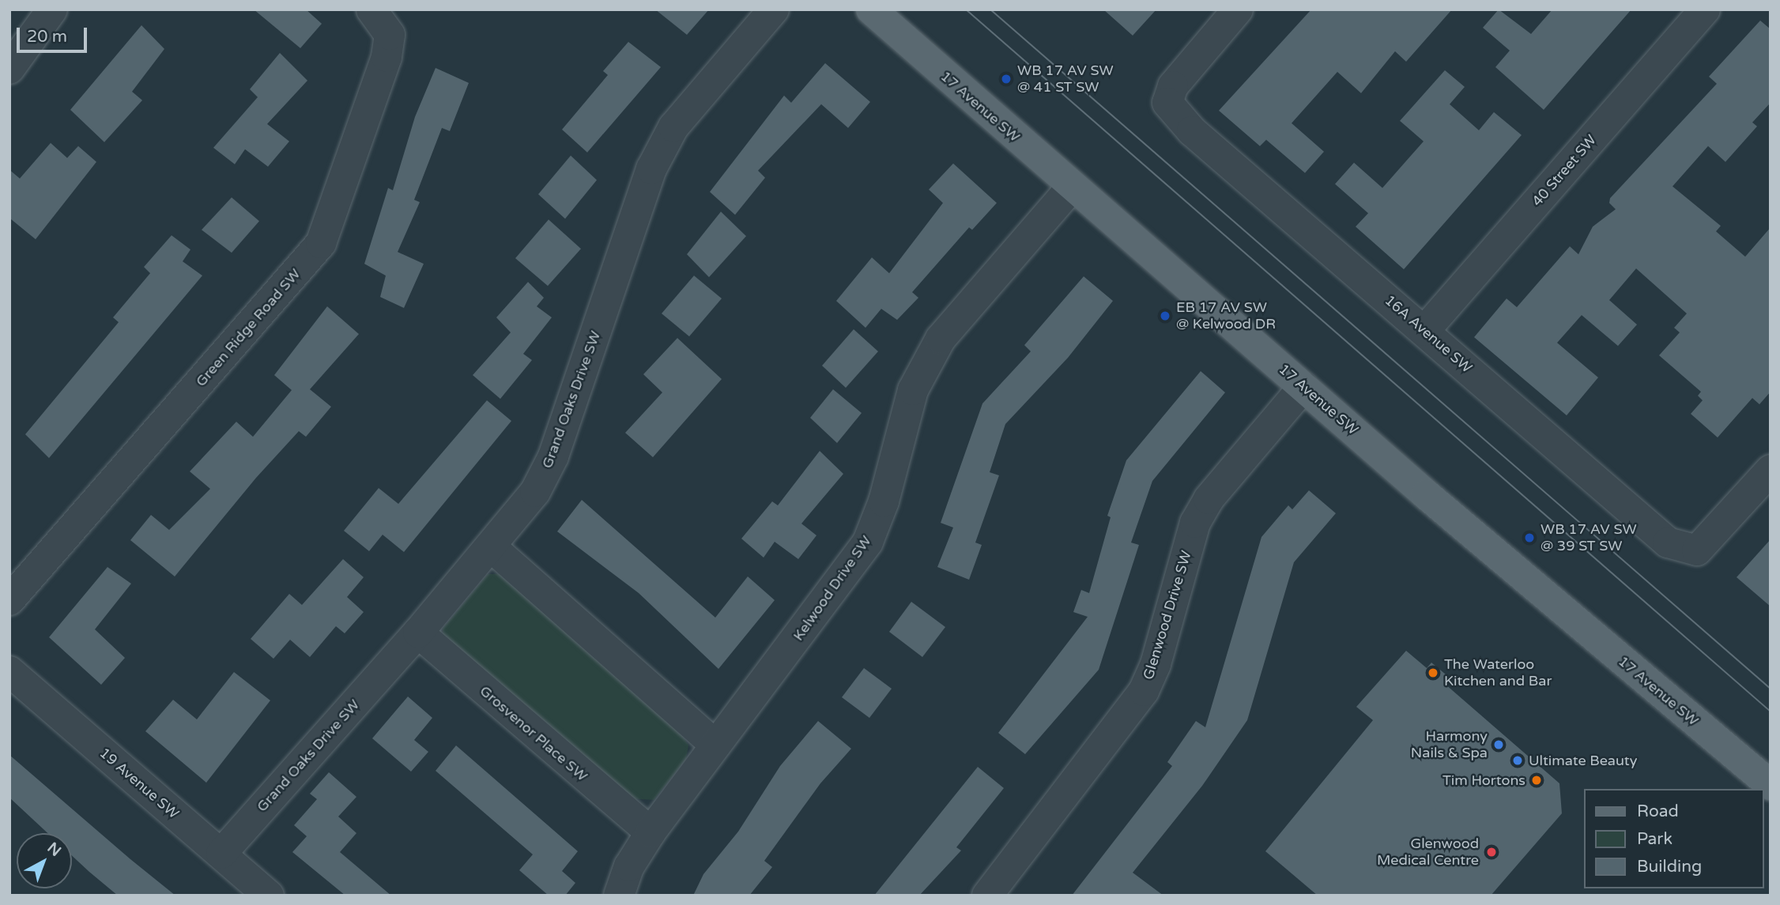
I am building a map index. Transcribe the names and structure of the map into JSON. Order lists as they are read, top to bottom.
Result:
{
  "streets": {
    "main road": ["17 Avenue SW"],
    "street": [
      "40 Street SW",
      "Green Ridge Road SW",
      "16A Avenue SW",
      "Grand Oaks Drive SW",
      "Kelwood Drive SW",
      "Glenwood Drive SW",
      "Grosvenor Place SW",
      "19 Avenue SW"
    ]
  },
  "crossings": [
    ["17 Avenue SW", "Kelwood Drive SW"],
    ["17 Avenue SW", "Glenwood Drive SW"],
    ["40 Street SW", "16A Avenue SW"],
    ["Grand Oaks Drive SW", "Grosvenor Place SW"],
    ["Grand Oaks Drive SW", "19 Avenue SW"],
    ["Kelwood Drive SW", "Grosvenor Place SW"]
  ],
  "places": [
    "WB 17 AV SW @ 41 ST SW",
    "EB 17 AV SW @ Kelwood DR",
    "WB 17 AV SW @ 39 ST SW",
    "The Waterloo Kitchen and Bar",
    "Harmony Nails & Spa",
    "Ultimate Beauty",
    "Tim Hortons",
    "Glenwood Medical Centre"
  ],
  "legend": ["Road", "Park", "Building"],
  "scale_bar": "20 m",
  "north": "top right"
}
